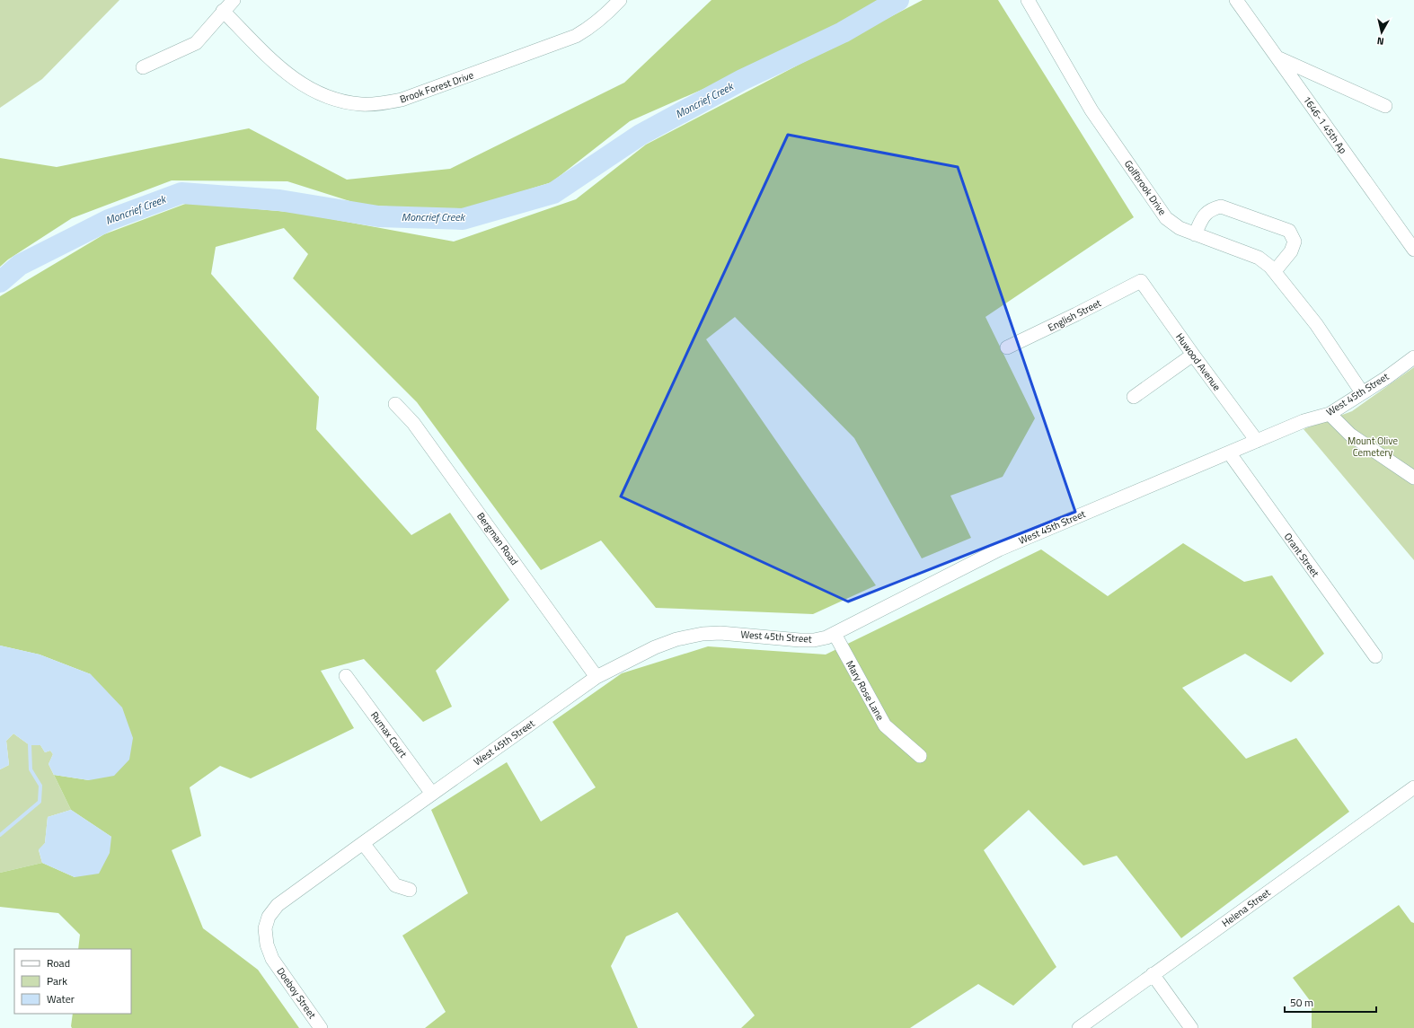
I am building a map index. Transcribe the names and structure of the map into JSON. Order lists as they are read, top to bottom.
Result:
{
  "streets": {
    "street": [
      "Brook Forest Drive",
      "1646-1 45th Ap",
      "Golfbrook Drive",
      "English Street",
      "Huwood Avenue",
      "West 45th Street",
      "Bergman Road",
      "Orant Street",
      "Mary Rose Lane",
      "Rumax Court",
      "Helena Street",
      "Doeboy Street"
    ]
  },
  "crossings": [
    ["Golfbrook Drive", "West 45th Street"],
    ["English Street", "Huwood Avenue"],
    ["Huwood Avenue", "West 45th Street"],
    ["West 45th Street", "Bergman Road"],
    ["West 45th Street", "Orant Street"],
    ["West 45th Street", "Mary Rose Lane"],
    ["West 45th Street", "Rumax Court"],
    ["West 45th Street", "Doeboy Street"]
  ],
  "water": ["Moncrief Creek"],
  "parks": ["Mount Olive Cemetery"],
  "legend": ["Road", "Park", "Water"],
  "scale_bar": "50 m",
  "north": "bottom"
}
